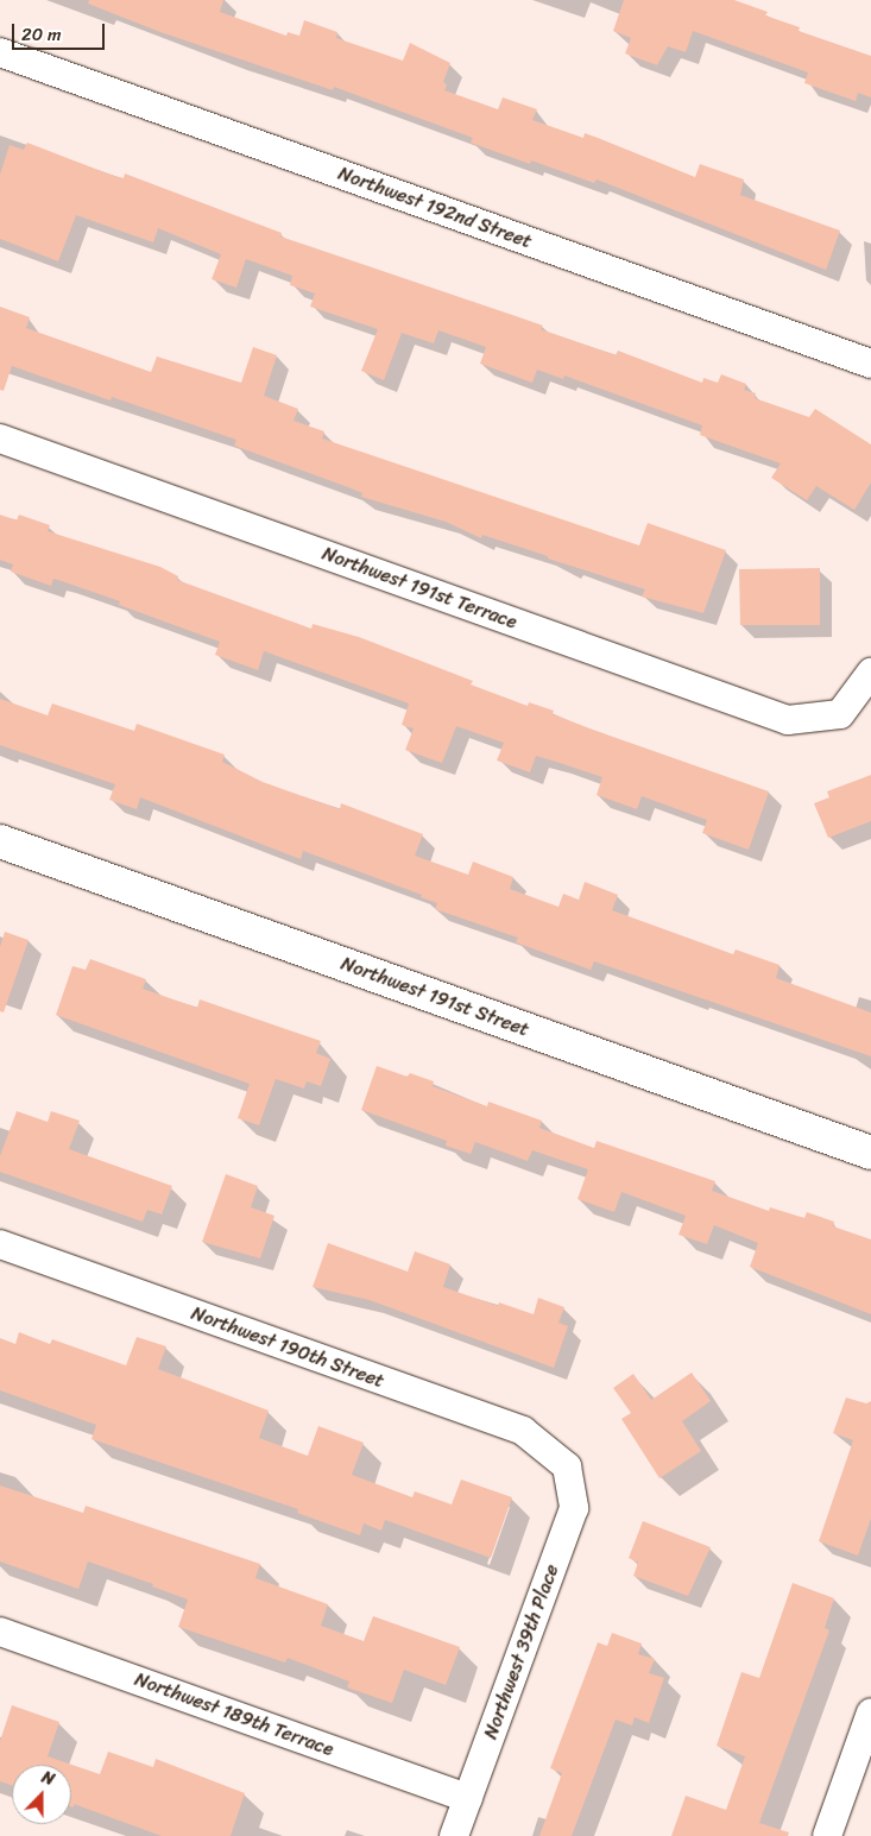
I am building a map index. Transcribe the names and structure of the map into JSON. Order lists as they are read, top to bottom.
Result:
{
  "streets": {
    "street": [
      "Northwest 192nd Street",
      "Northwest 191st Terrace",
      "Northwest 191st Street",
      "Northwest 190th Street",
      "Northwest 39th Place",
      "Northwest 189th Terrace"
    ]
  },
  "crossings": [
    ["Northwest 190th Street", "Northwest 39th Place"],
    ["Northwest 39th Place", "Northwest 189th Terrace"]
  ],
  "scale_bar": "20 m",
  "north": "top"
}
